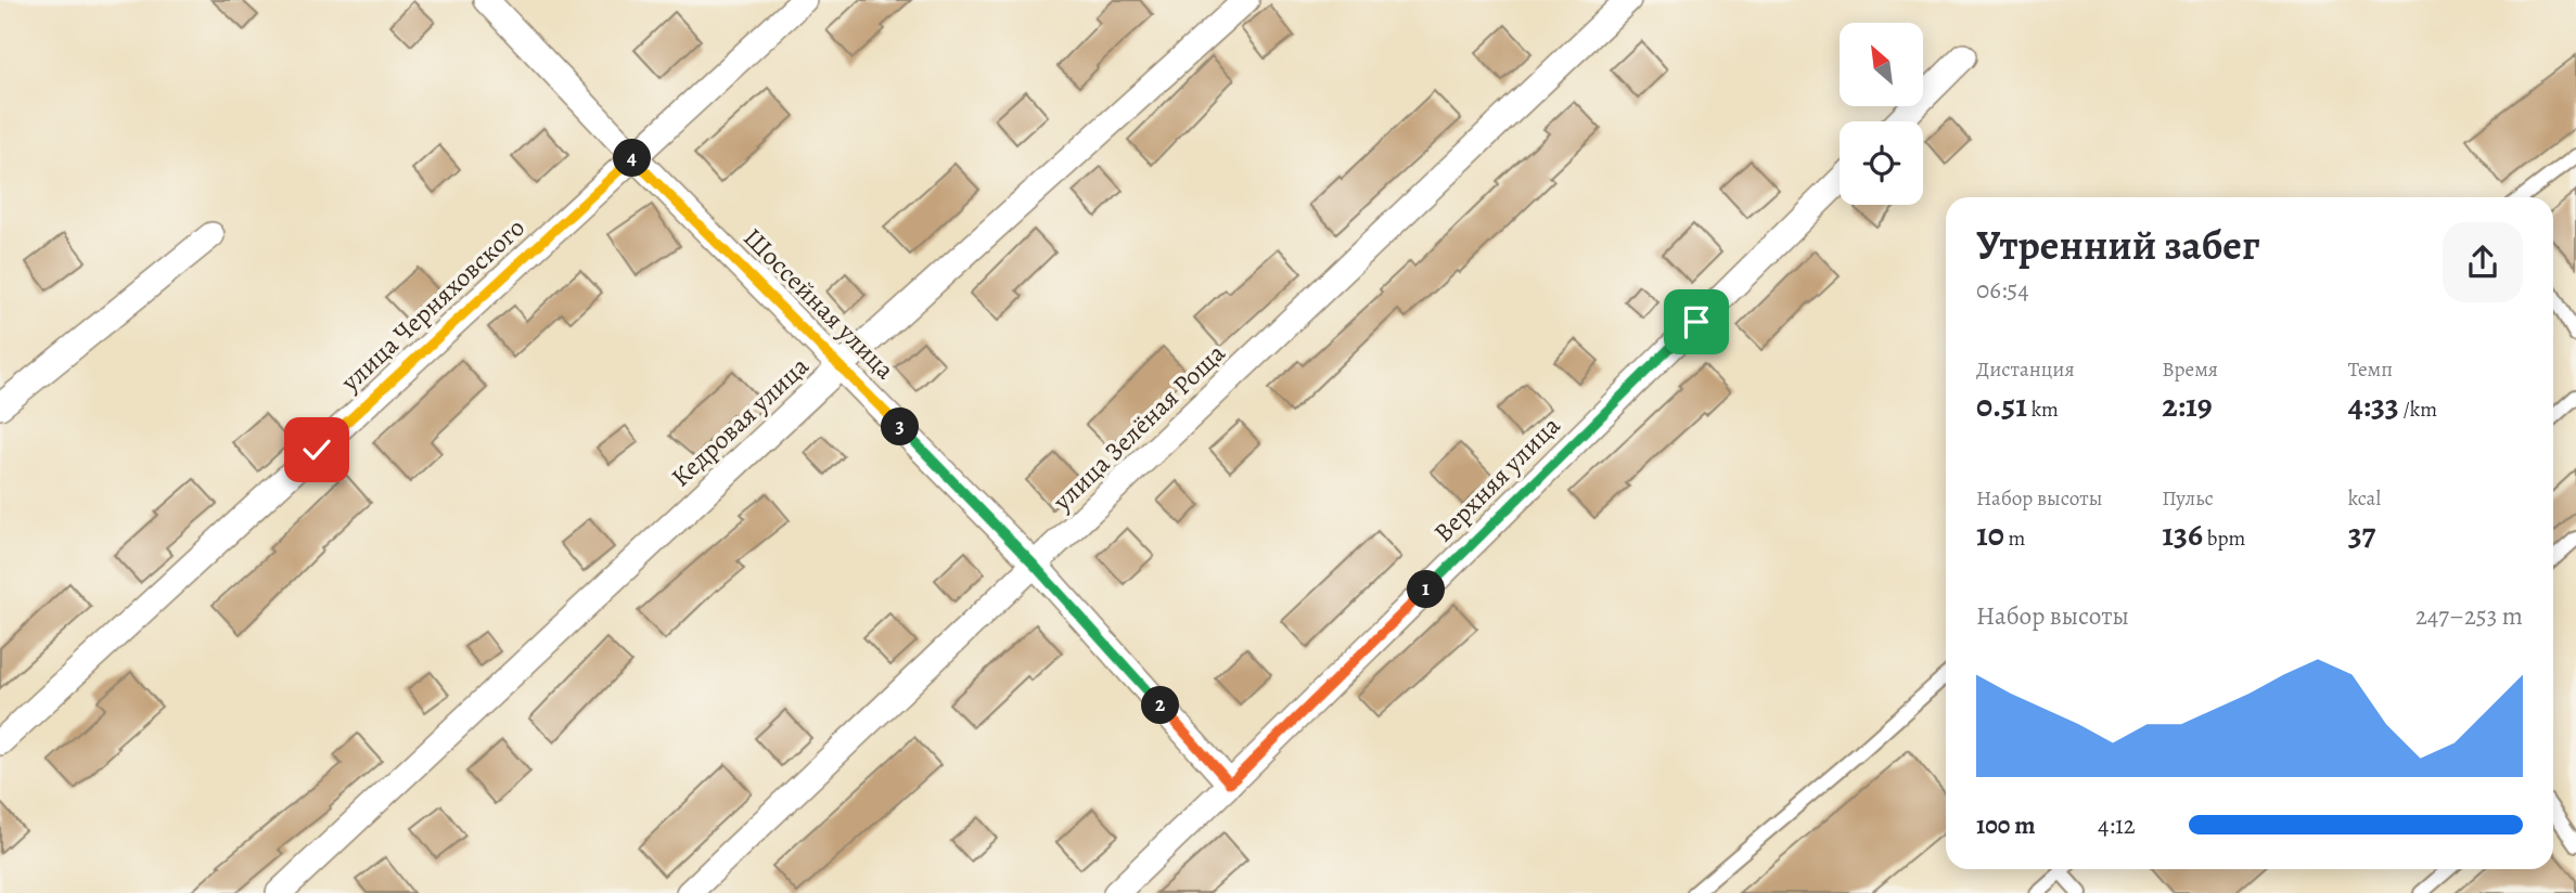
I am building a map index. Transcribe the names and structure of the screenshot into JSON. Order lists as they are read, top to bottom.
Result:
{
  "streets": {
    "street": [
      "Шоссейная улица",
      "улица Черняховского",
      "Кедровая улица",
      "улица Зелёная Роща",
      "Верхняя улица"
    ]
  },
  "crossings": [
    ["Шоссейная улица", "улица Черняховского"],
    ["Шоссейная улица", "Кедровая улица"],
    ["Шоссейная улица", "улица Зелёная Роща"],
    ["Шоссейная улица", "Верхняя улица"]
  ],
  "north": "top left",
  "page": {
    "pins": [
      "4",
      "3",
      "1",
      "2"
    ],
    "heading": ["Утренний забег", "06:54"],
    "stats": [
      ["Дистанция", "0.51 km"],
      ["Время", "2:19"],
      ["Темп", "4:33 /km"],
      ["Набор высоты", "10 m"],
      ["Пульс", "136 bpm"],
      ["kcal", "37"]
    ],
    "chart": ["Набор высоты", "247–253 m"],
    "list": [
      {
        "name": "100 m",
        "note": "4:12"
      }
    ]
  }
}
